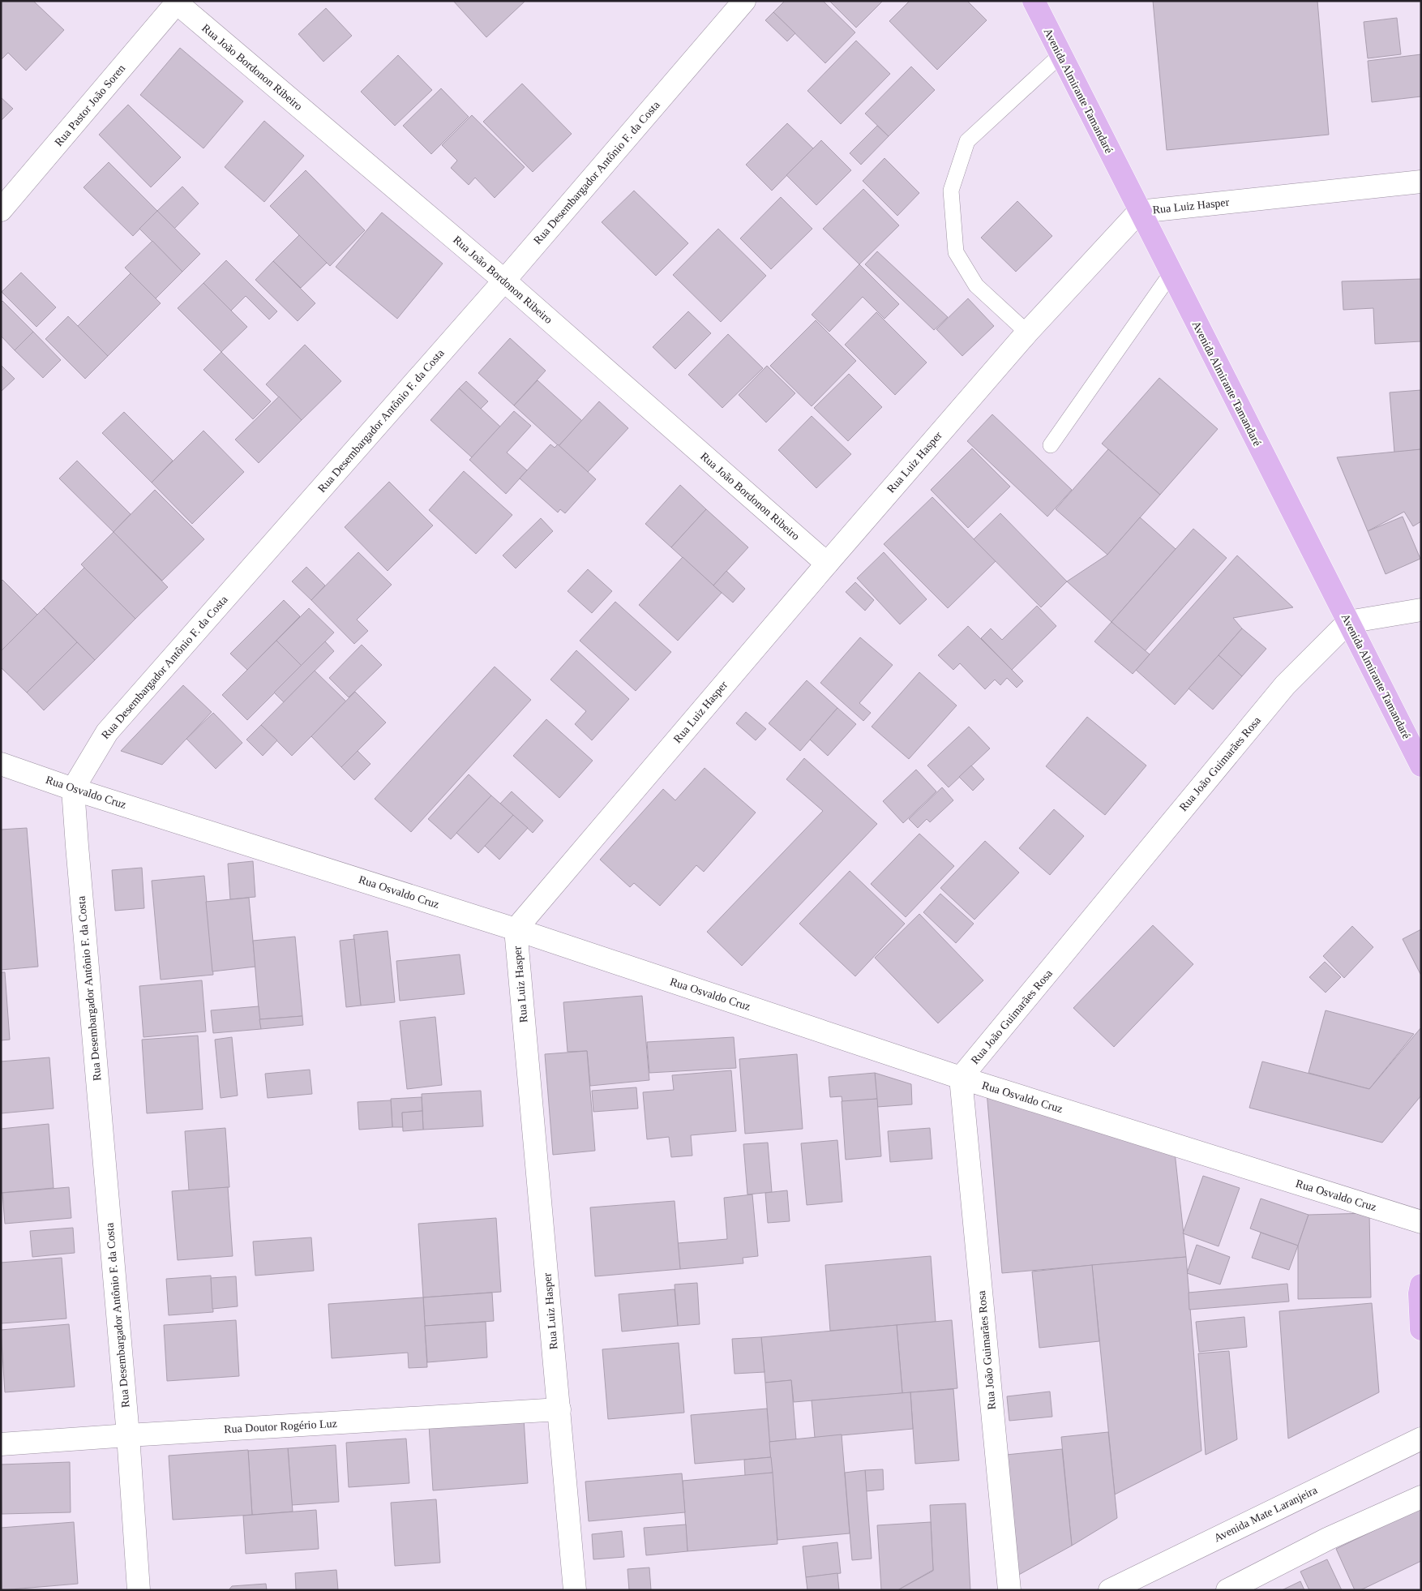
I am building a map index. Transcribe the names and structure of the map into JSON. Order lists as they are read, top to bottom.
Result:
{
  "streets": {
    "highway": ["Avenida Almirante Tamandaré"],
    "street": [
      "Rua João Bordonon Ribeiro",
      "Rua Pastor João Soren",
      "Rua Desembargador Antônio F. da Costa",
      "Rua Luiz Hasper",
      "Rua João Guimarães Rosa",
      "Rua Osvaldo Cruz",
      "Rua Doutor Rogério Luz",
      "Avenida Mate Laranjeira"
    ]
  },
  "crossings": [
    ["Rua João Bordonon Ribeiro", "Rua Pastor João Soren"],
    ["Rua João Bordonon Ribeiro", "Rua Desembargador Antônio F. da Costa"],
    ["Rua João Bordonon Ribeiro", "Rua Luiz Hasper"],
    ["Avenida Almirante Tamandaré", "Rua Luiz Hasper"],
    ["Avenida Almirante Tamandaré", "Rua João Guimarães Rosa"],
    ["Rua Desembargador Antônio F. da Costa", "Rua Osvaldo Cruz"],
    ["Rua Desembargador Antônio F. da Costa", "Rua Doutor Rogério Luz"],
    ["Rua Luiz Hasper", "Rua Osvaldo Cruz"],
    ["Rua Luiz Hasper", "Rua Doutor Rogério Luz"],
    ["Rua João Guimarães Rosa", "Rua Osvaldo Cruz"]
  ]
}
